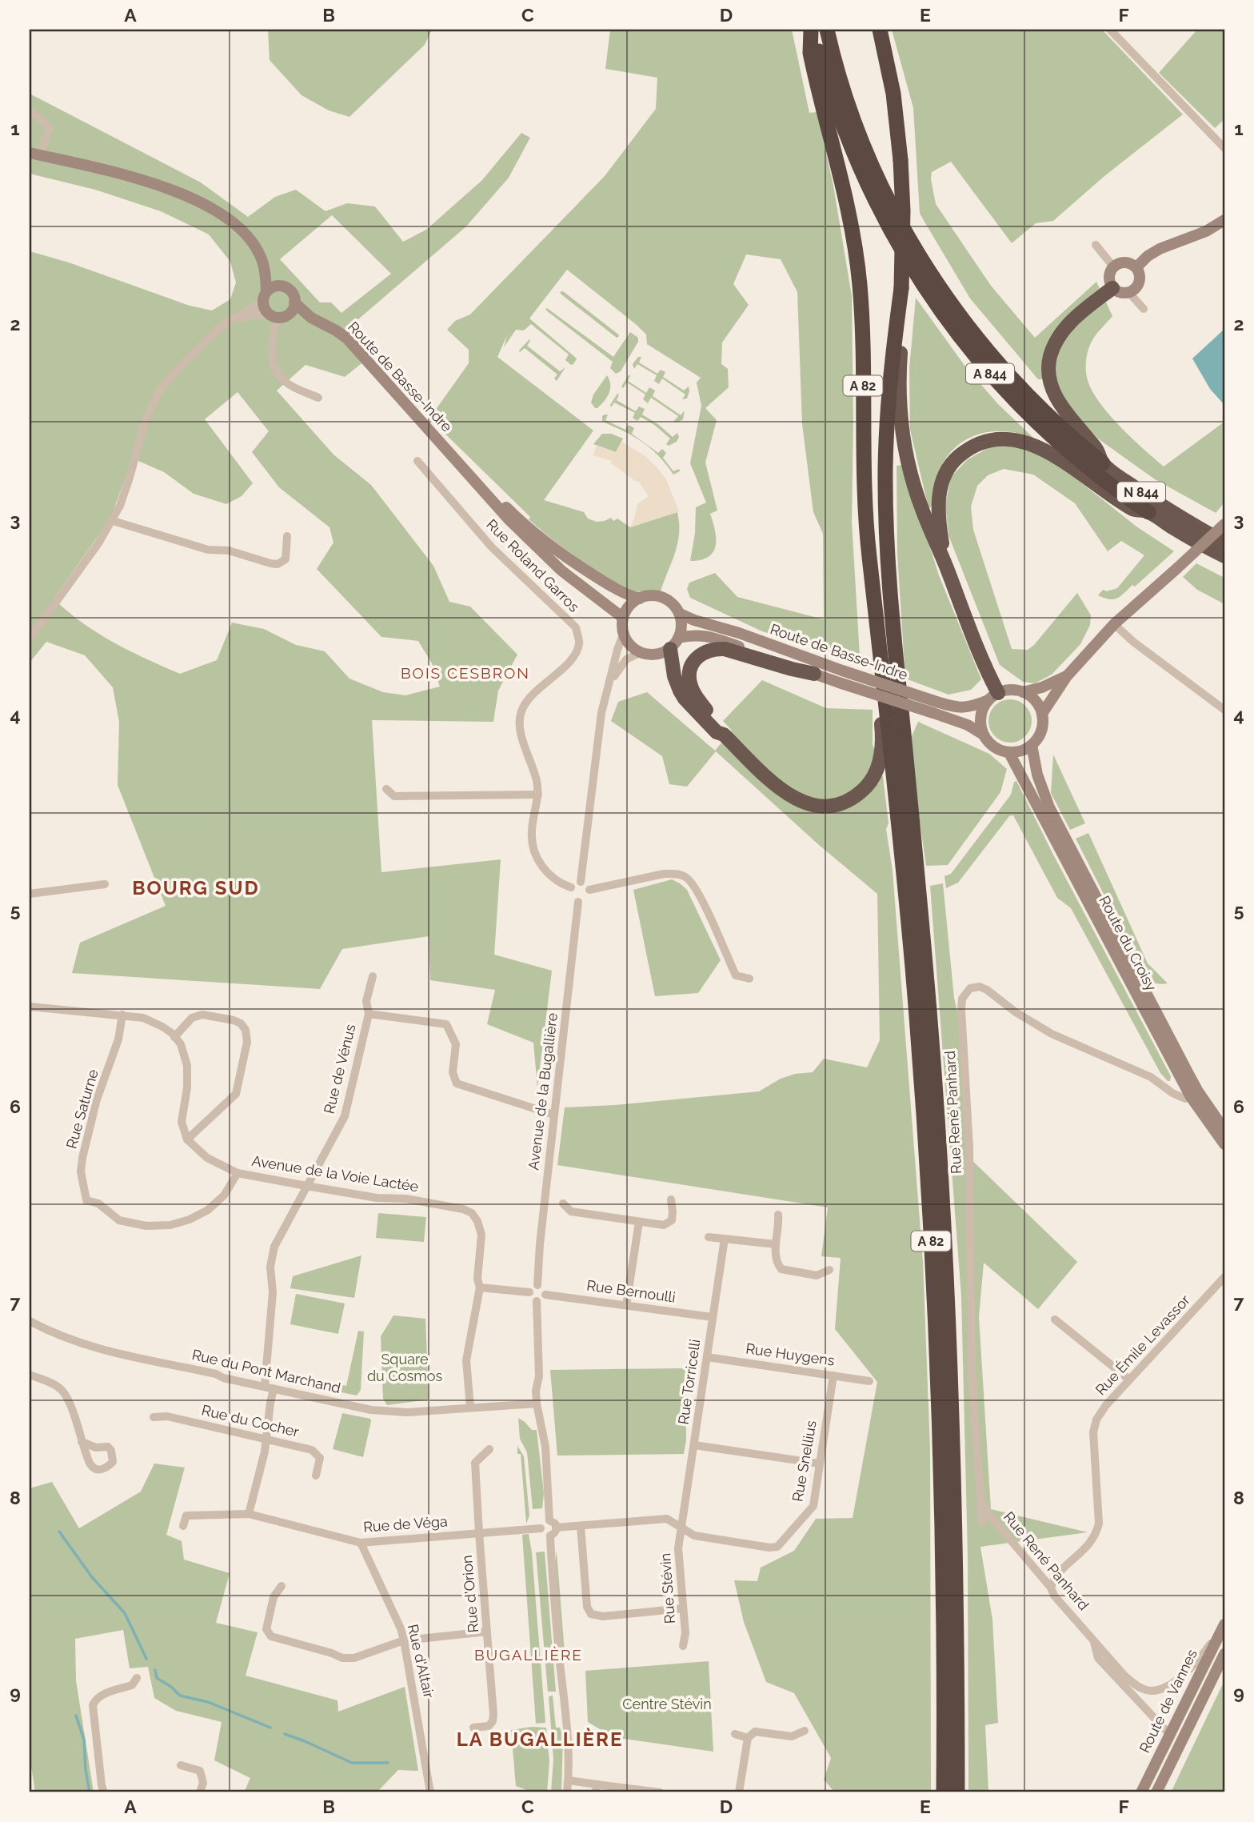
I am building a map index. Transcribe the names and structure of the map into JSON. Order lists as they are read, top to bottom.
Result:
{
  "streets": {
    "highway": ["A 844", "A 82", "N 844"],
    "main road": ["Route de Basse-Indre", "Route du Croisy", "Route de Vannes"],
    "street": [
      "Rue Roland Garros",
      "Rue de Vénus",
      "Avenue de la Bugallière",
      "Rue Saturne",
      "Rue René Panhard",
      "Avenue de la Voie Lactée",
      "Rue Bernoulli",
      "Rue Émile Levassor",
      "Rue Huygens",
      "Rue du Pont Marchand",
      "Rue Torricelli",
      "Rue du Cocher",
      "Rue Snellius",
      "Rue de Véga",
      "Rue Stévin",
      "Rue d'Orion",
      "Rue d'Altair"
    ]
  },
  "crossings": [
    ["A 844", "A 82"],
    ["A 844", "N 844"],
    ["Route de Basse-Indre", "Route du Croisy"],
    ["Route du Croisy", "Rue René Panhard"],
    ["Rue de Vénus", "Avenue de la Voie Lactée"],
    ["Rue de Vénus", "Rue du Pont Marchand"],
    ["Rue de Vénus", "Rue du Cocher"],
    ["Rue de Vénus", "Rue de Véga"],
    ["Avenue de la Bugallière", "Rue Bernoulli"],
    ["Rue Saturne", "Avenue de la Voie Lactée"],
    ["Rue René Panhard", "Rue Émile Levassor"],
    ["Rue René Panhard", "Route de Vannes"],
    ["Rue Bernoulli", "Rue Torricelli"],
    ["Rue Huygens", "Rue Torricelli"],
    ["Rue Huygens", "Rue Snellius"],
    ["Rue Torricelli", "Rue Snellius"],
    ["Rue Torricelli", "Rue Stévin"],
    ["Rue Snellius", "Rue de Véga"],
    ["Rue Snellius", "Rue Stévin"],
    ["Rue de Véga", "Rue d'Orion"],
    ["Rue de Véga", "Rue d'Altair"]
  ],
  "districts": [
    "BOIS CESBRON",
    "BOURG SUD",
    "BUGALLIÈRE",
    "LA BUGALLIÈRE"
  ],
  "parks": ["Square du Cosmos", "Centre Stévin"],
  "grid": {
    "columns": [
      "A",
      "B",
      "C",
      "D",
      "E",
      "F"
    ],
    "rows": [
      "1",
      "2",
      "3",
      "4",
      "5",
      "6",
      "7",
      "8",
      "9"
    ]
  }
}
